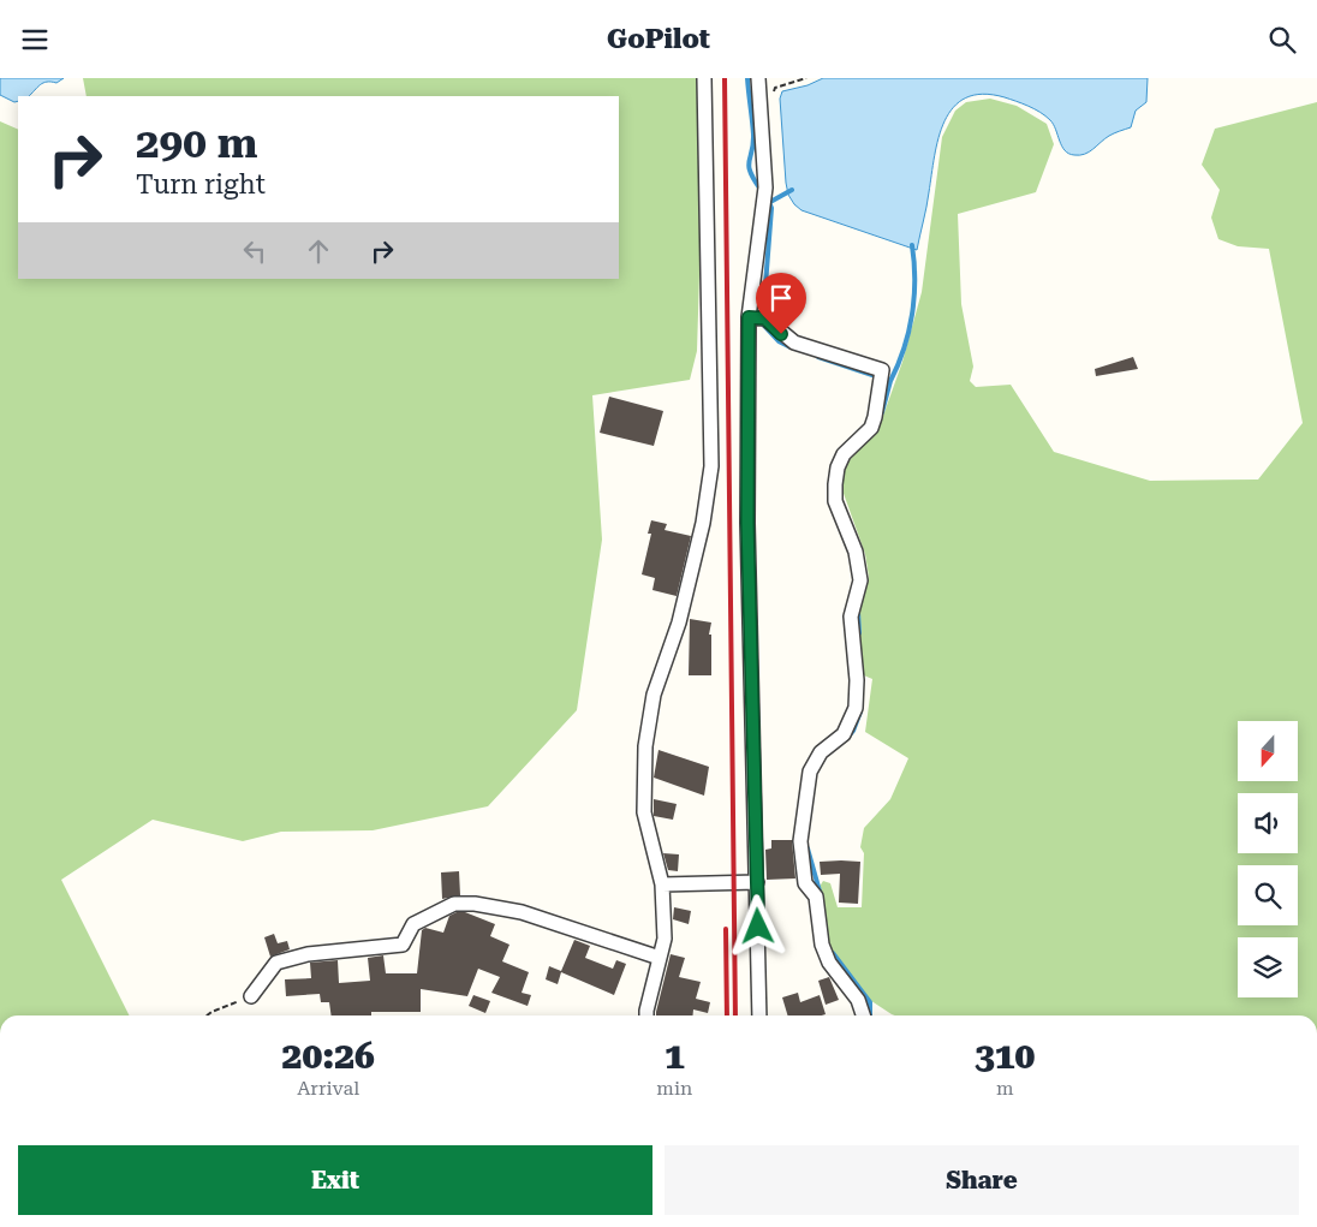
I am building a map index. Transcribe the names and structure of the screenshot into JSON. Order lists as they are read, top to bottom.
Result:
{
  "north": "bottom",
  "page": {
    "header": "GoPilot",
    "turn": ["290 m", "Turn right"],
    "eta": [
      "20:26",
      "Arrival",
      "1",
      "min",
      "310",
      "m"
    ],
    "buttons": ["Exit", "Share"]
  }
}
